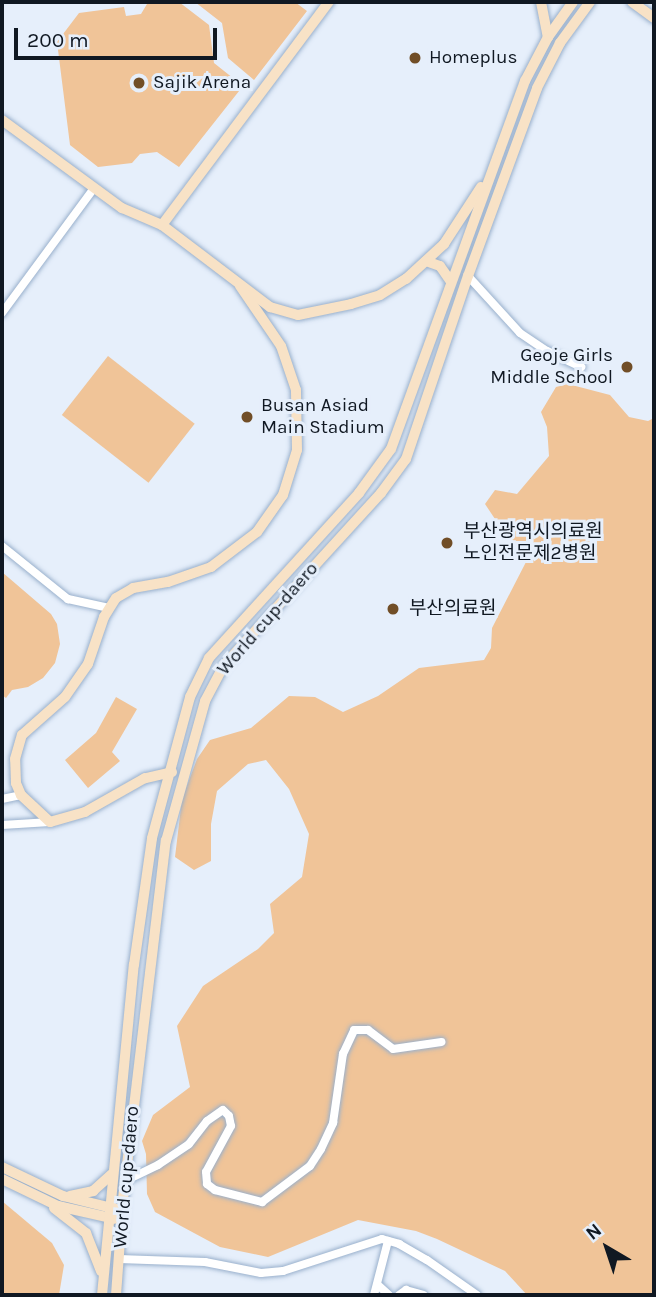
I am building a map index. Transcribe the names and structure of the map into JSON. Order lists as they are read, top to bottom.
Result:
{
  "streets": {
    "main road": ["World cup-daero"]
  },
  "places": [
    "Homeplus",
    "Sajik Arena",
    "Geoje Girls Middle School",
    "Busan Asiad Main Stadium",
    "부산광역시의료원 노인전문제2병원",
    "부산의료원"
  ],
  "scale_bar": "200 m",
  "north": "top left"
}
